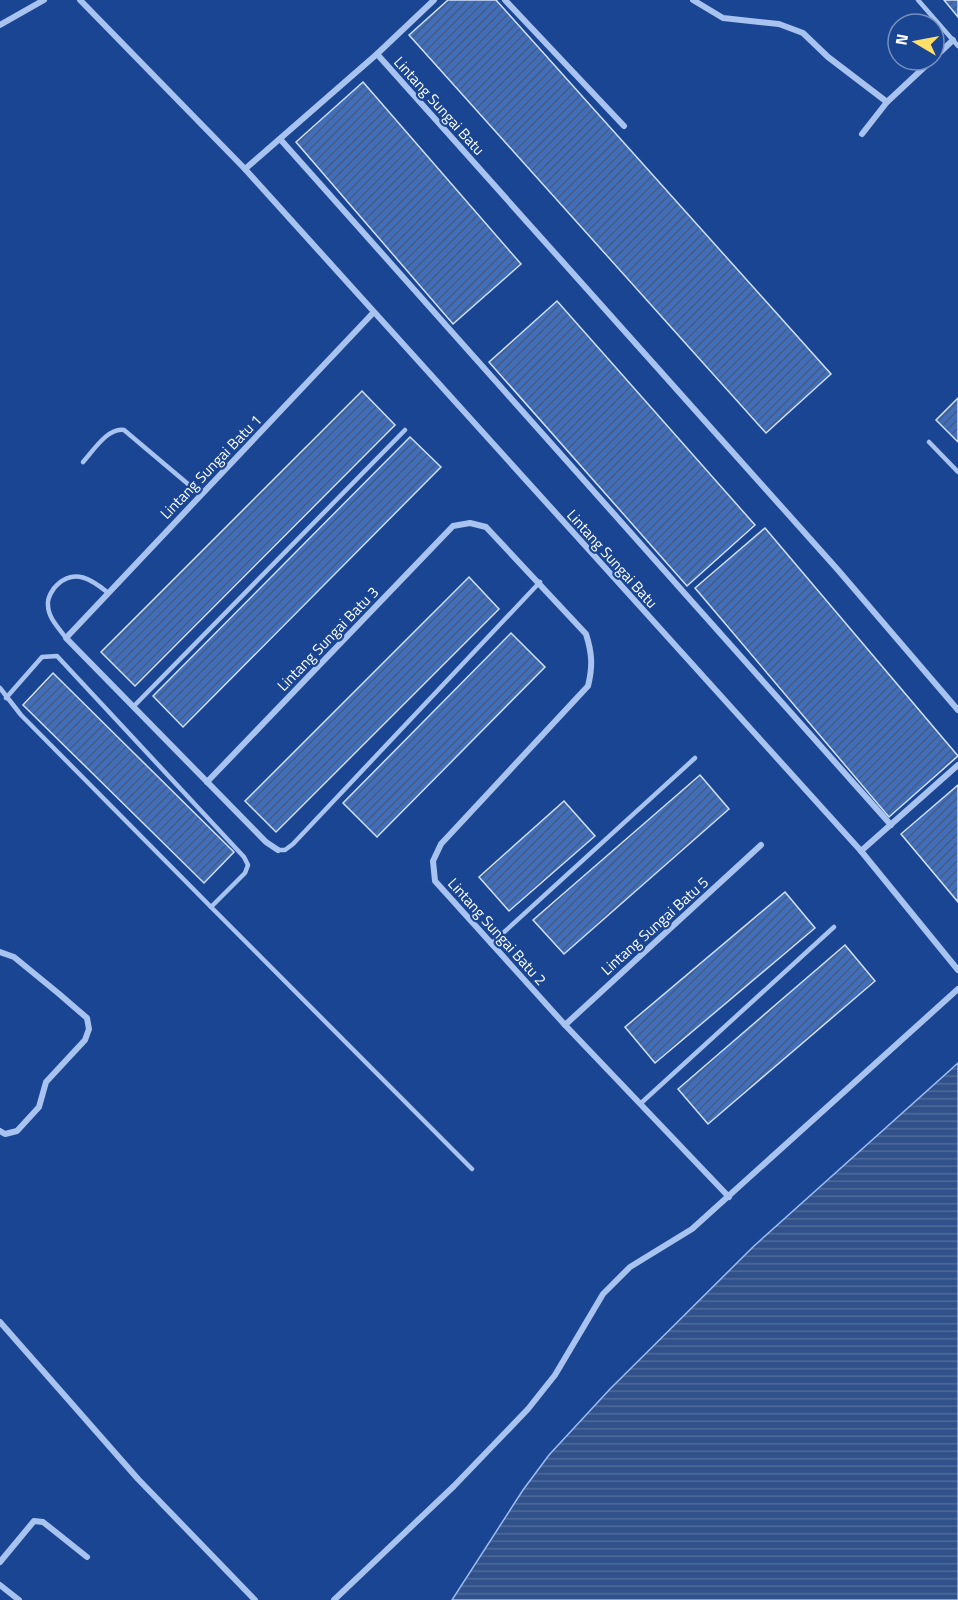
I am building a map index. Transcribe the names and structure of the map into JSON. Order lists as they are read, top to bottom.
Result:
{
  "streets": {
    "street": [
      "Lintang Sungai Batu",
      "Lintang Sungai Batu 1",
      "Lintang Sungai Batu 3",
      "Lintang Sungai Batu 5",
      "Lintang Sungai Batu 2"
    ]
  },
  "crossings": [
    ["Lintang Sungai Batu", "Lintang Sungai Batu 1"],
    ["Lintang Sungai Batu 3", "Lintang Sungai Batu 2"],
    ["Lintang Sungai Batu 5", "Lintang Sungai Batu 2"]
  ],
  "north": "left"
}
